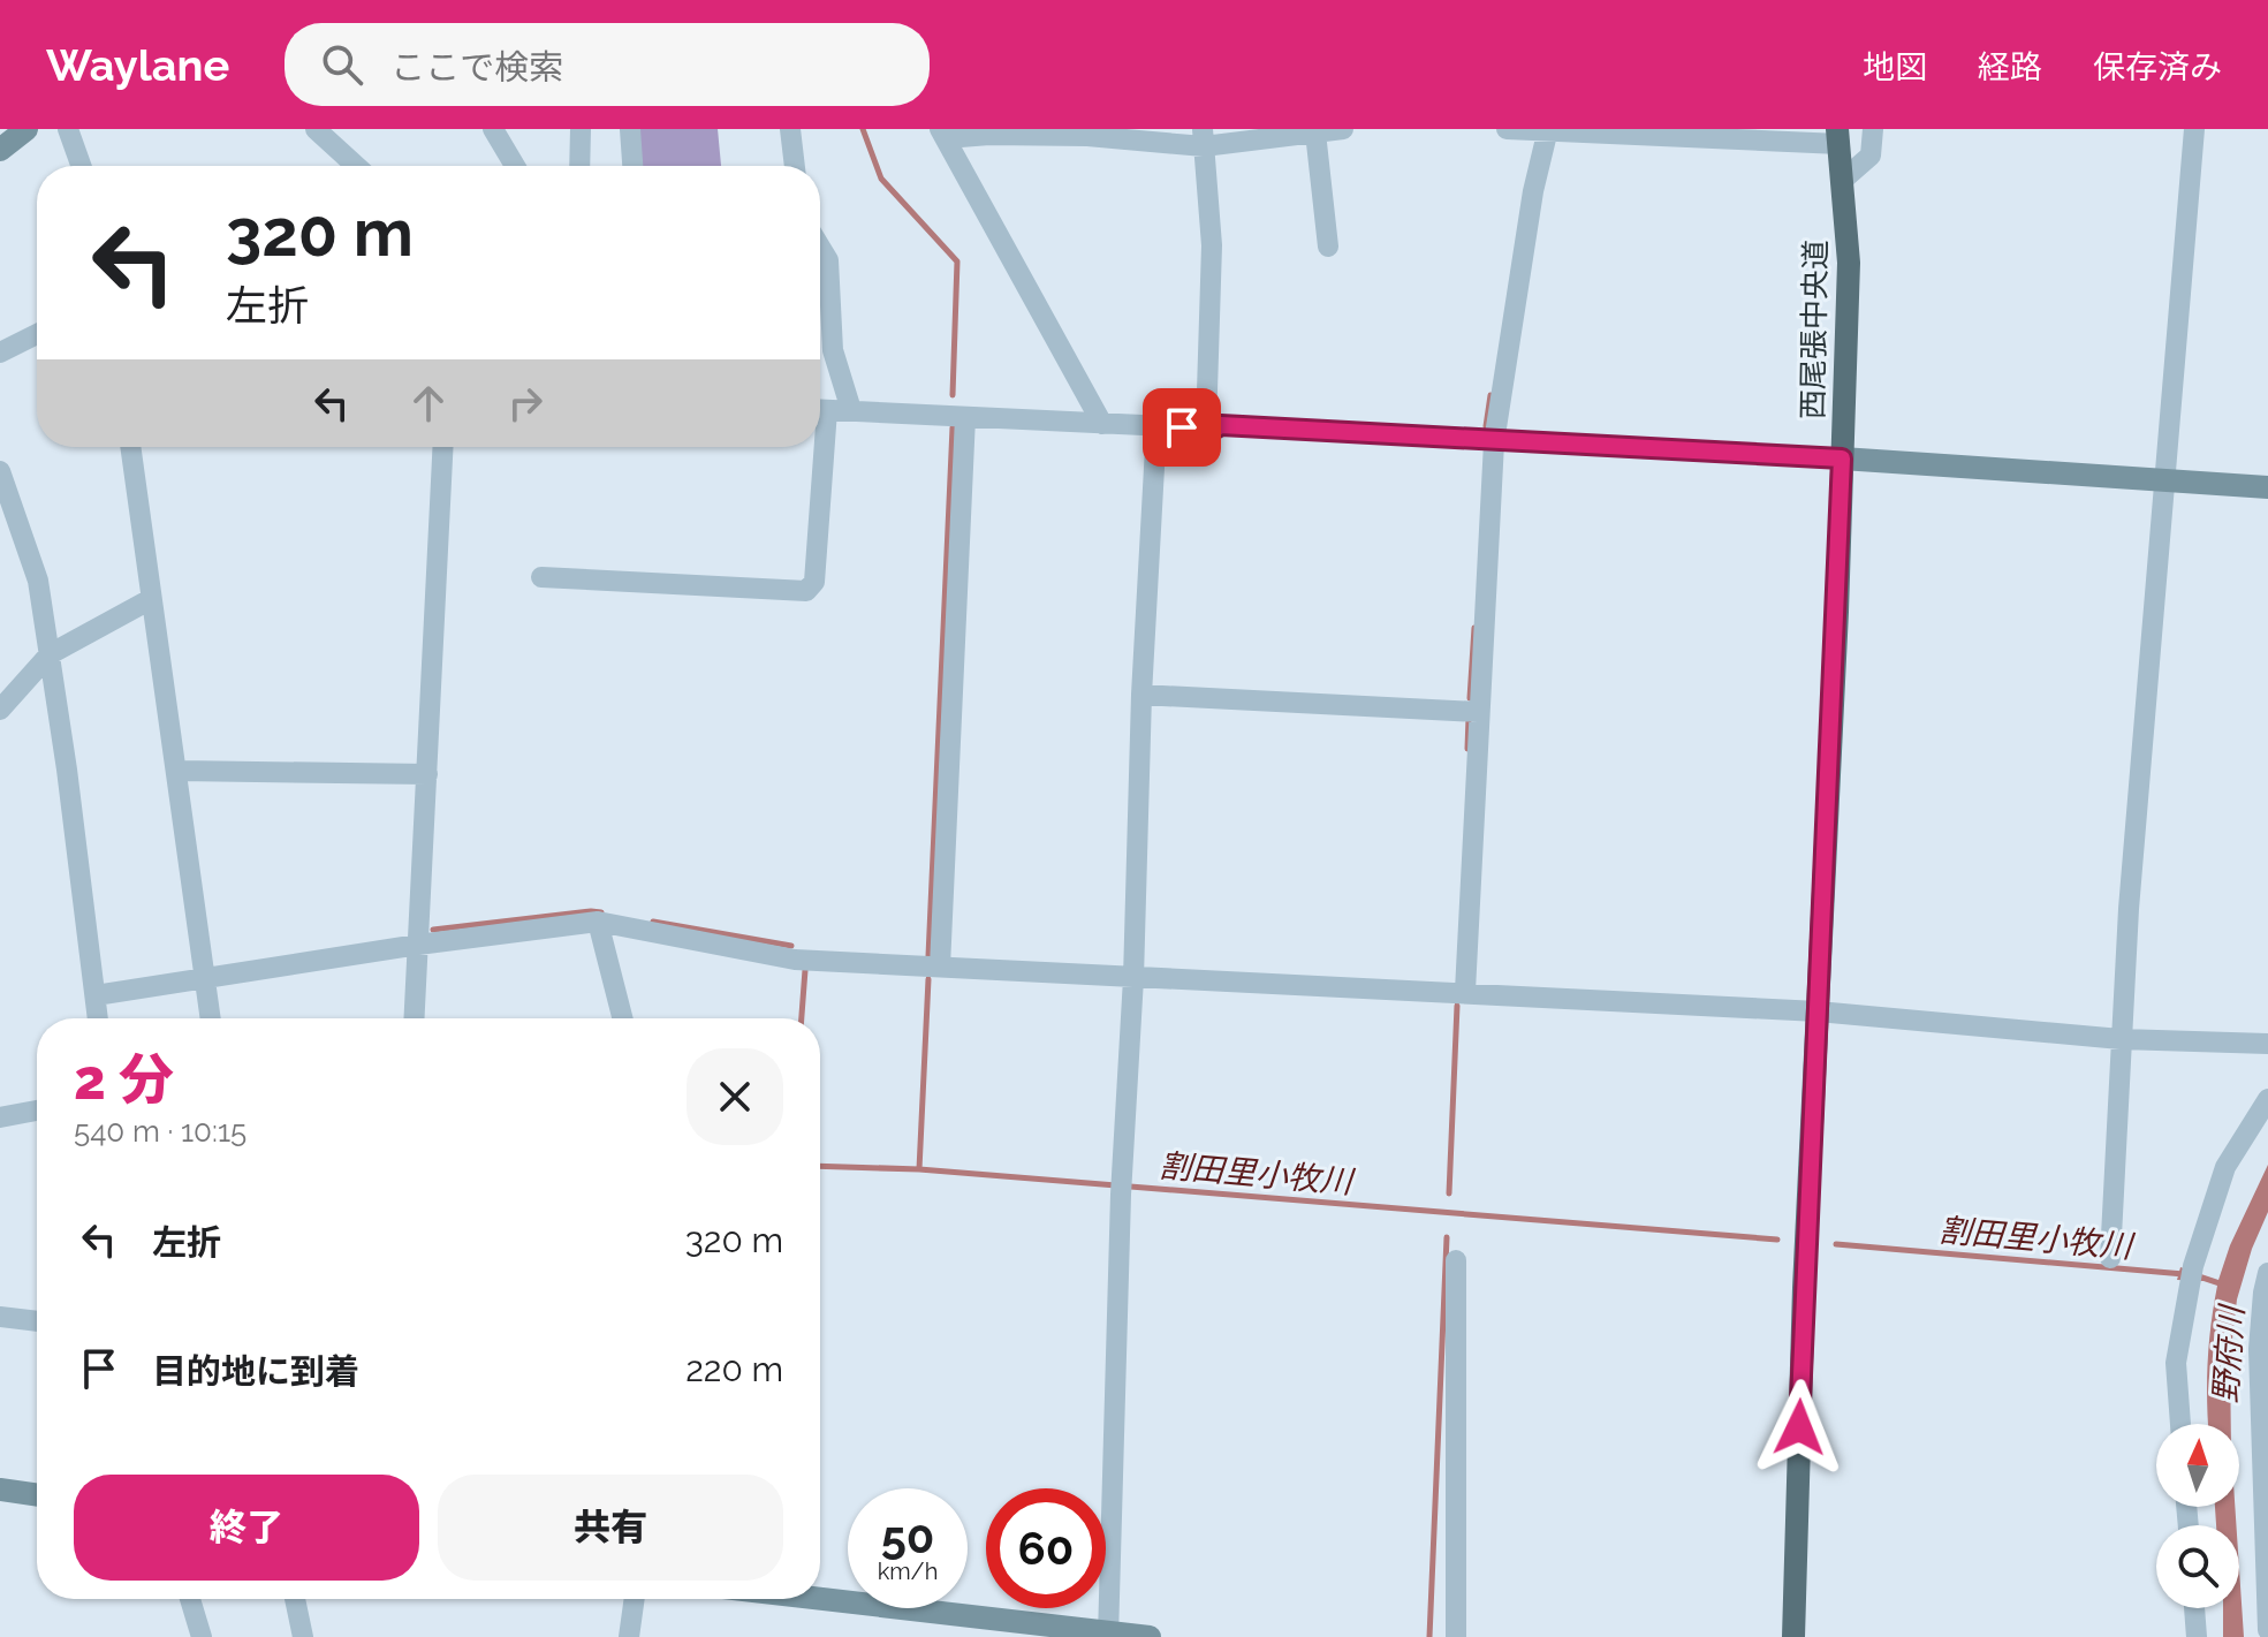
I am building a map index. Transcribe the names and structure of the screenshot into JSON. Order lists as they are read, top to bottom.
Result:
{
  "streets": {
    "main road": ["西尾張中央道"]
  },
  "water": ["割田里小牧川", "野府川"],
  "north": "top",
  "page": {
    "header": "Waylane",
    "search": "ここで検索",
    "nav": ["地図", "経路", "保存済み"],
    "turn": ["320 m", "左折"],
    "heading": ["2 分", "540 m · 10:15"],
    "list": [
      {
        "name": "左折",
        "value": "320 m"
      },
      {
        "name": "目的地に到着",
        "value": "220 m"
      }
    ],
    "buttons": ["終了", "共有"],
    "speed": "50 km/h",
    "limit": "60"
  }
}
